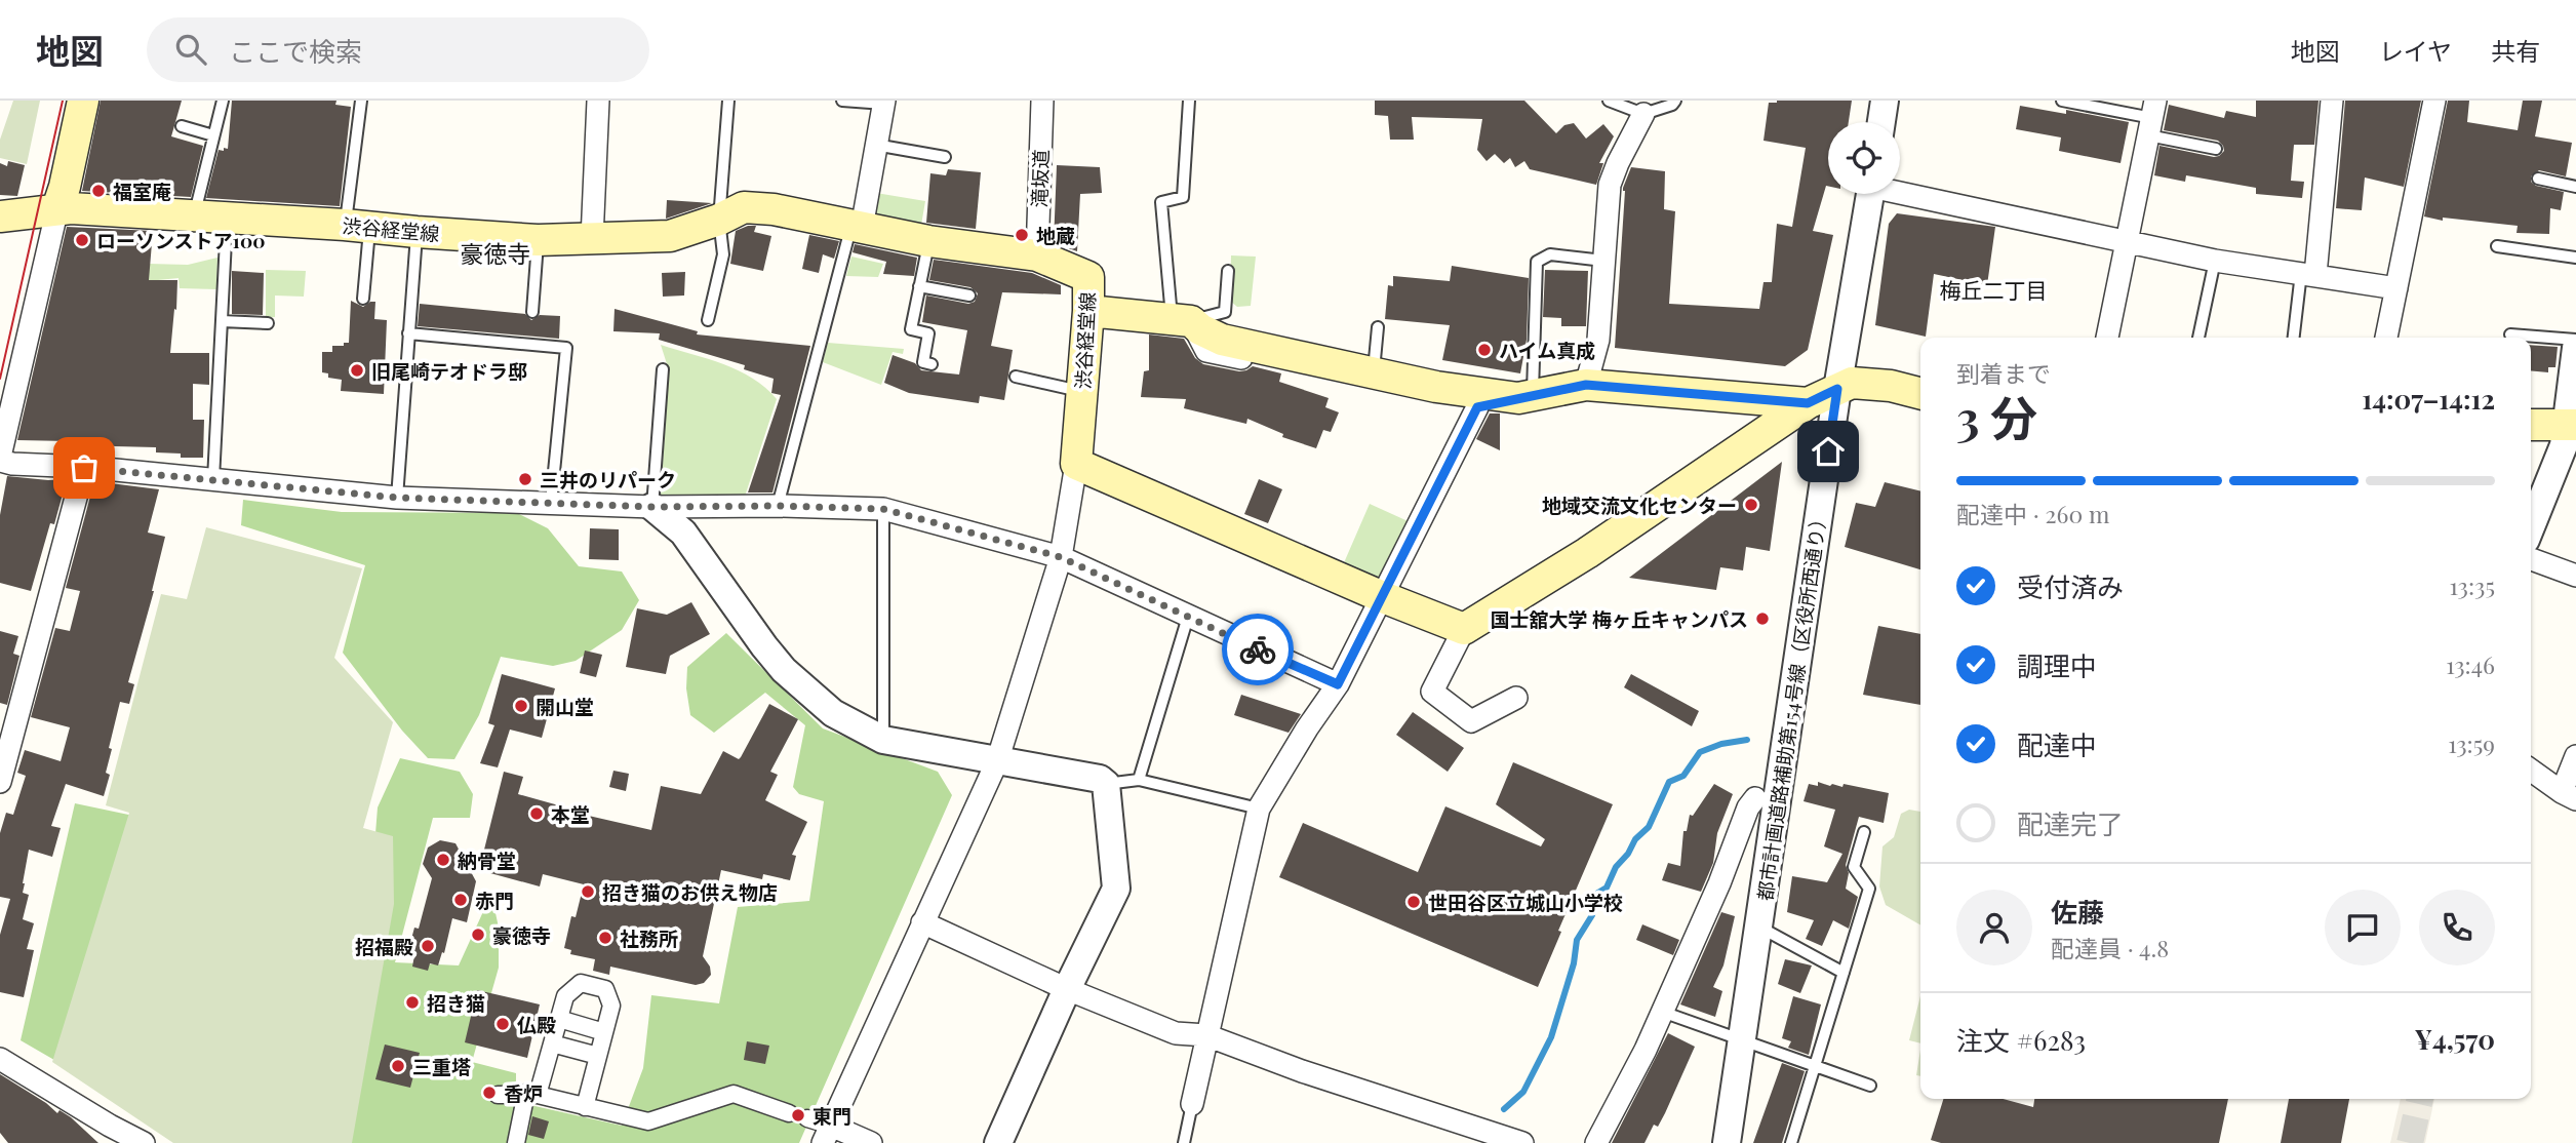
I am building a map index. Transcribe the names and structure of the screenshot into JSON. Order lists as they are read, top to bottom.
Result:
{
  "streets": {
    "main road": ["渋谷経堂線"],
    "street": ["滝坂道", "都市計画道路補助第154号線（区役所西通り）"]
  },
  "crossings": [
    ["滝坂道", "渋谷経堂線"]
  ],
  "districts": ["豪徳寺", "梅丘二丁目"],
  "places": [
    "福室庵",
    "地蔵",
    "ローソンストア100",
    "ハイム真成",
    "旧尾崎テオドラ邸",
    "三井のリパーク",
    "地域交流文化センター",
    "国士舘大学 梅ヶ丘キャンパス",
    "開山堂",
    "本堂",
    "納骨堂",
    "招き猫のお供え物店",
    "赤門",
    "世田谷区立城山小学校",
    "豪徳寺",
    "社務所",
    "招福殿",
    "招き猫",
    "仏殿",
    "三重塔",
    "香炉",
    "東門"
  ],
  "page": {
    "header": "地図",
    "search": "ここで検索",
    "nav": ["地図", "レイヤ", "共有"],
    "heading": ["3 分", "到着まで", "14:07–14:12"],
    "panel": [
      "佐藤",
      "配達員 · 4.8",
      "注文 #6283",
      "¥4,570"
    ],
    "bar": "配達中 · 260 m",
    "list": [
      ["受付済み", "13:35"],
      ["調理中", "13:46"],
      ["配達中", "13:59"],
      "配達完了"
    ]
  }
}
